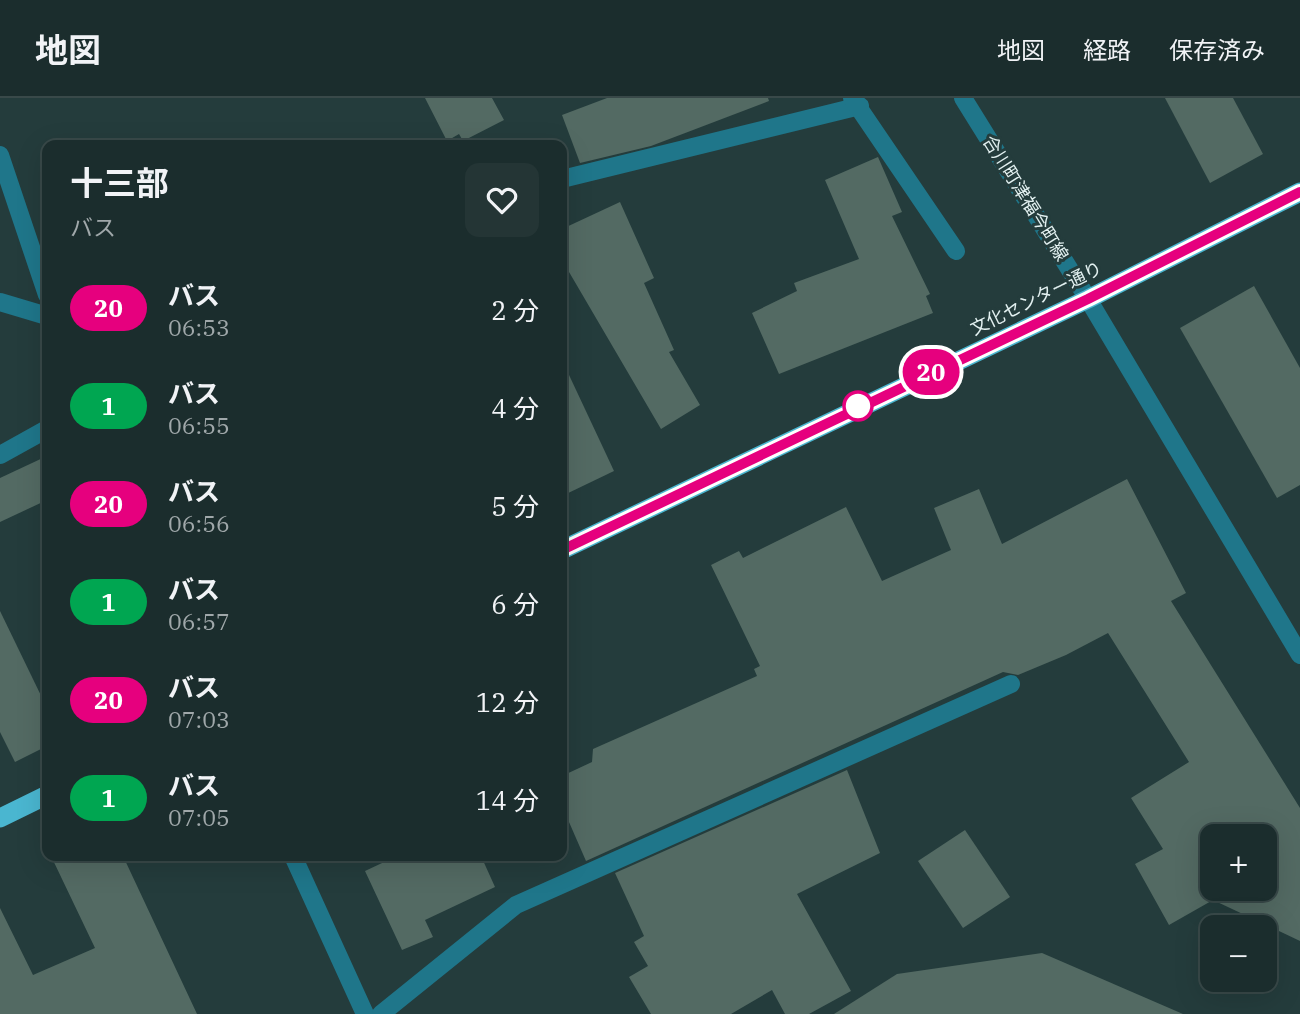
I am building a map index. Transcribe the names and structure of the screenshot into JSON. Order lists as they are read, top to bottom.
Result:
{
  "streets": {
    "highway": ["文化センター通り"],
    "street": ["合川町津福今町線"]
  },
  "crossings": [
    ["合川町津福今町線", "文化センター通り"]
  ],
  "lines": ["bus line 20"],
  "page": {
    "header": "地図",
    "nav": ["地図", "経路", "保存済み"],
    "on_map": "20",
    "heading": ["十三部", "バス"],
    "list": [
      {
        "mark": "20",
        "name": "バス",
        "note": "06:53",
        "value": "2 分"
      },
      {
        "mark": "1",
        "name": "バス",
        "note": "06:55",
        "value": "4 分"
      },
      {
        "mark": "20",
        "name": "バス",
        "note": "06:56",
        "value": "5 分"
      },
      {
        "mark": "1",
        "name": "バス",
        "note": "06:57",
        "value": "6 分"
      },
      {
        "mark": "20",
        "name": "バス",
        "note": "07:03",
        "value": "12 分"
      },
      {
        "mark": "1",
        "name": "バス",
        "note": "07:05",
        "value": "14 分"
      }
    ],
    "map_buttons": ["+", "−"]
  }
}
